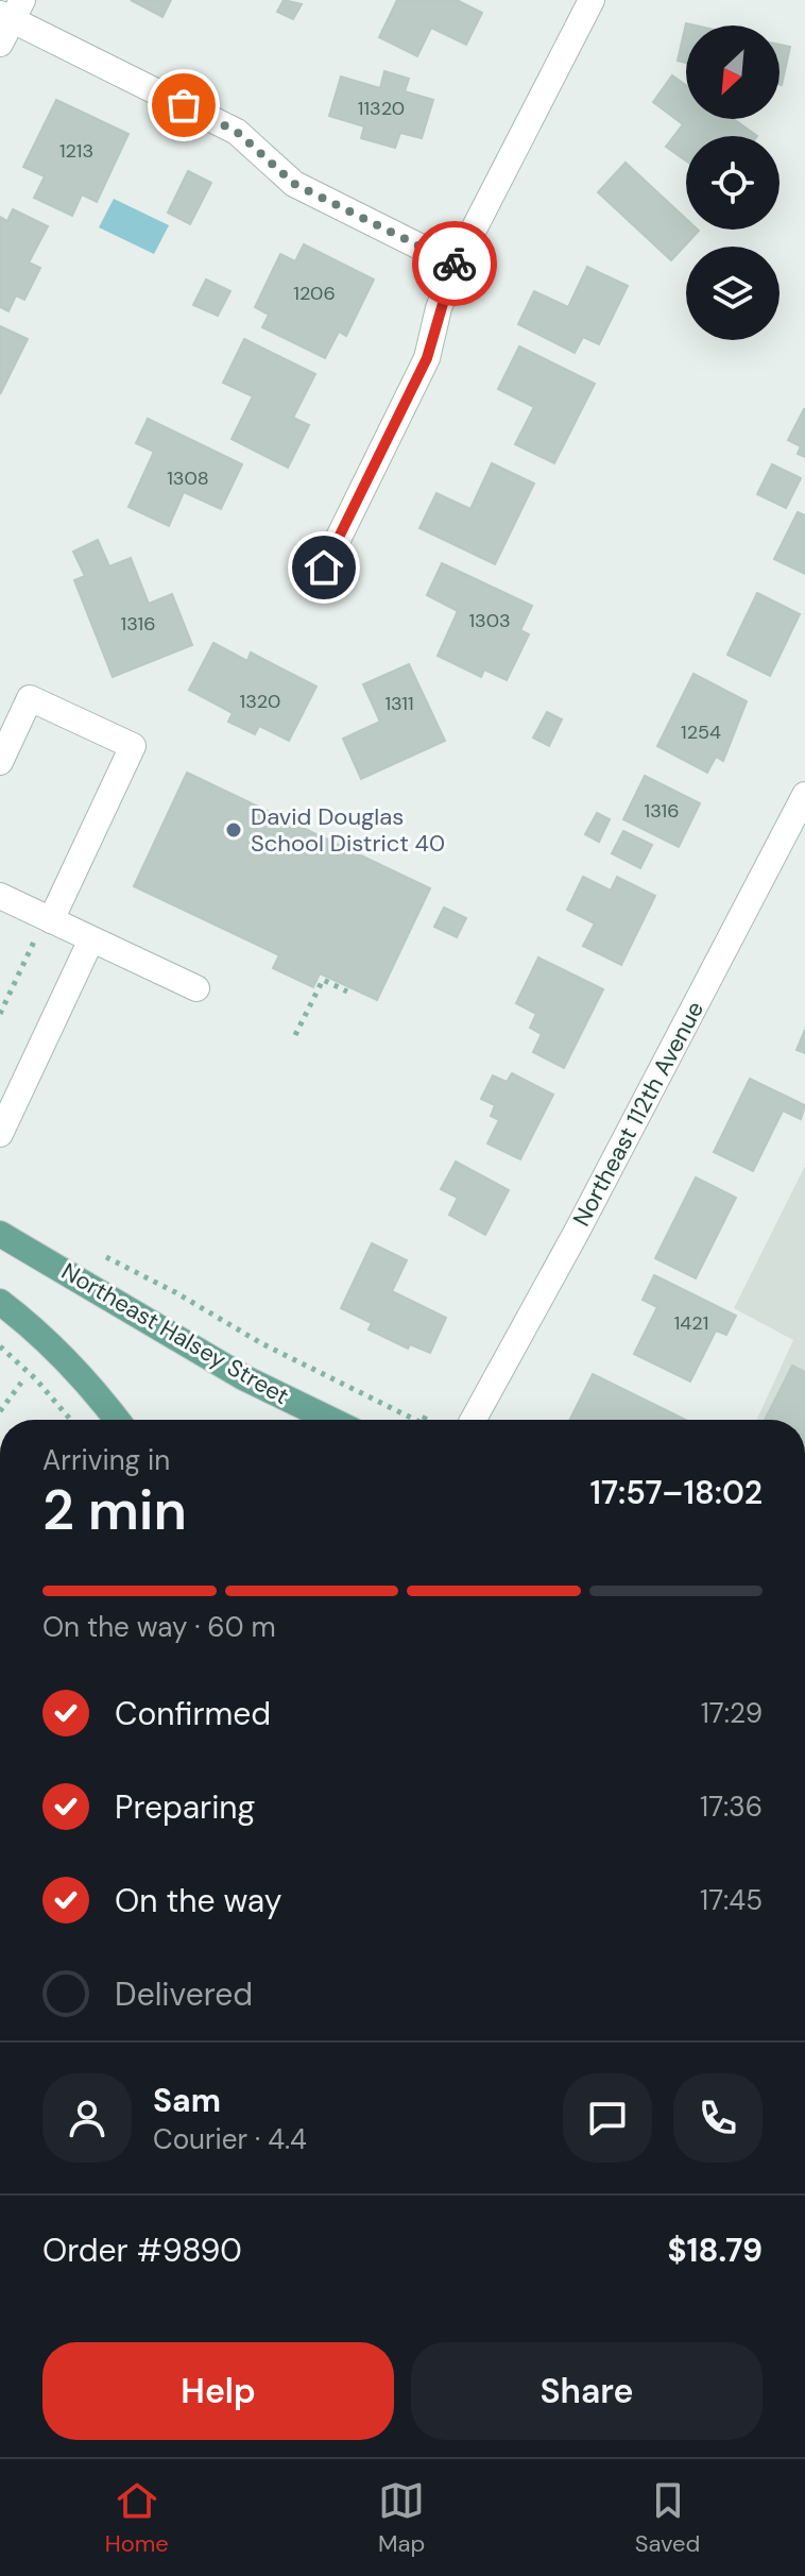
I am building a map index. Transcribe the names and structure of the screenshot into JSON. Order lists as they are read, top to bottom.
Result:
{
  "streets": {
    "main road": ["Northeast Halsey Street"],
    "street": ["Northeast 112th Avenue"]
  },
  "places": ["David Douglas School District 40"],
  "house_numbers": [
    "11320",
    "1213",
    "1206",
    "1308",
    "1303",
    "1316",
    "1320",
    "1311",
    "1254",
    "1316",
    "1421"
  ],
  "north": "bottom left",
  "page": {
    "heading": ["2 min", "Arriving in", "17:57–18:02"],
    "panel": [
      "Sam",
      "Courier · 4.4",
      "Order #9890",
      "$18.79"
    ],
    "bar": "On the way · 60 m",
    "list": [
      ["Confirmed", "17:29"],
      ["Preparing", "17:36"],
      ["On the way", "17:45"],
      "Delivered"
    ],
    "buttons": ["Help", "Share"],
    "tabs": ["Home", "Map", "Saved"]
  }
}
